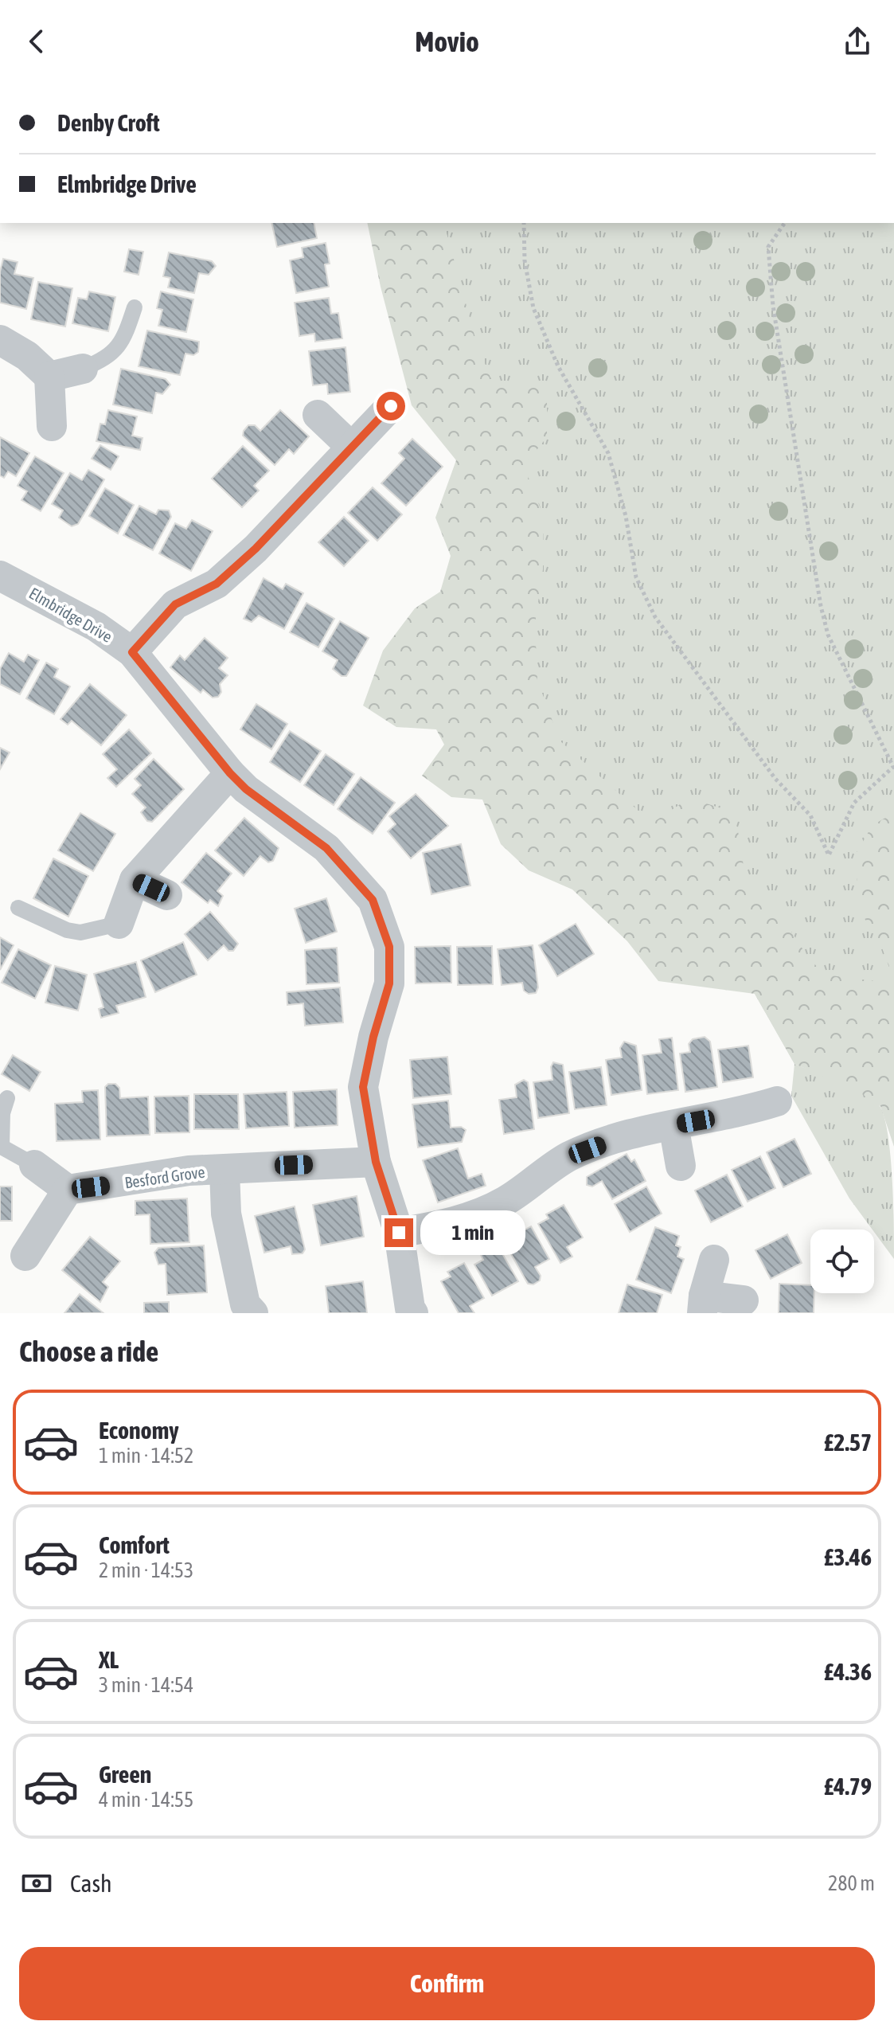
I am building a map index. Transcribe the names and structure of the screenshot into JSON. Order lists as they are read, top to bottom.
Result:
{
  "streets": {
    "street": ["Elmbridge Drive", "Besford Grove"]
  },
  "crossings": [
    ["Elmbridge Drive", "Besford Grove"]
  ],
  "page": {
    "header": "Movio",
    "banner": ["Denby Croft", "Elmbridge Drive"],
    "bubble": "1 min",
    "heading": "Choose a ride",
    "list": [
      {
        "name": "Economy",
        "note": "1 min · 14:52",
        "value": "£2.57"
      },
      {
        "name": "Comfort",
        "note": "2 min · 14:53",
        "value": "£3.46"
      },
      {
        "name": "XL",
        "note": "3 min · 14:54",
        "value": "£4.36"
      },
      {
        "name": "Green",
        "note": "4 min · 14:55",
        "value": "£4.79"
      }
    ],
    "pay": ["Cash", "280 m"],
    "buttons": "Confirm"
  }
}
